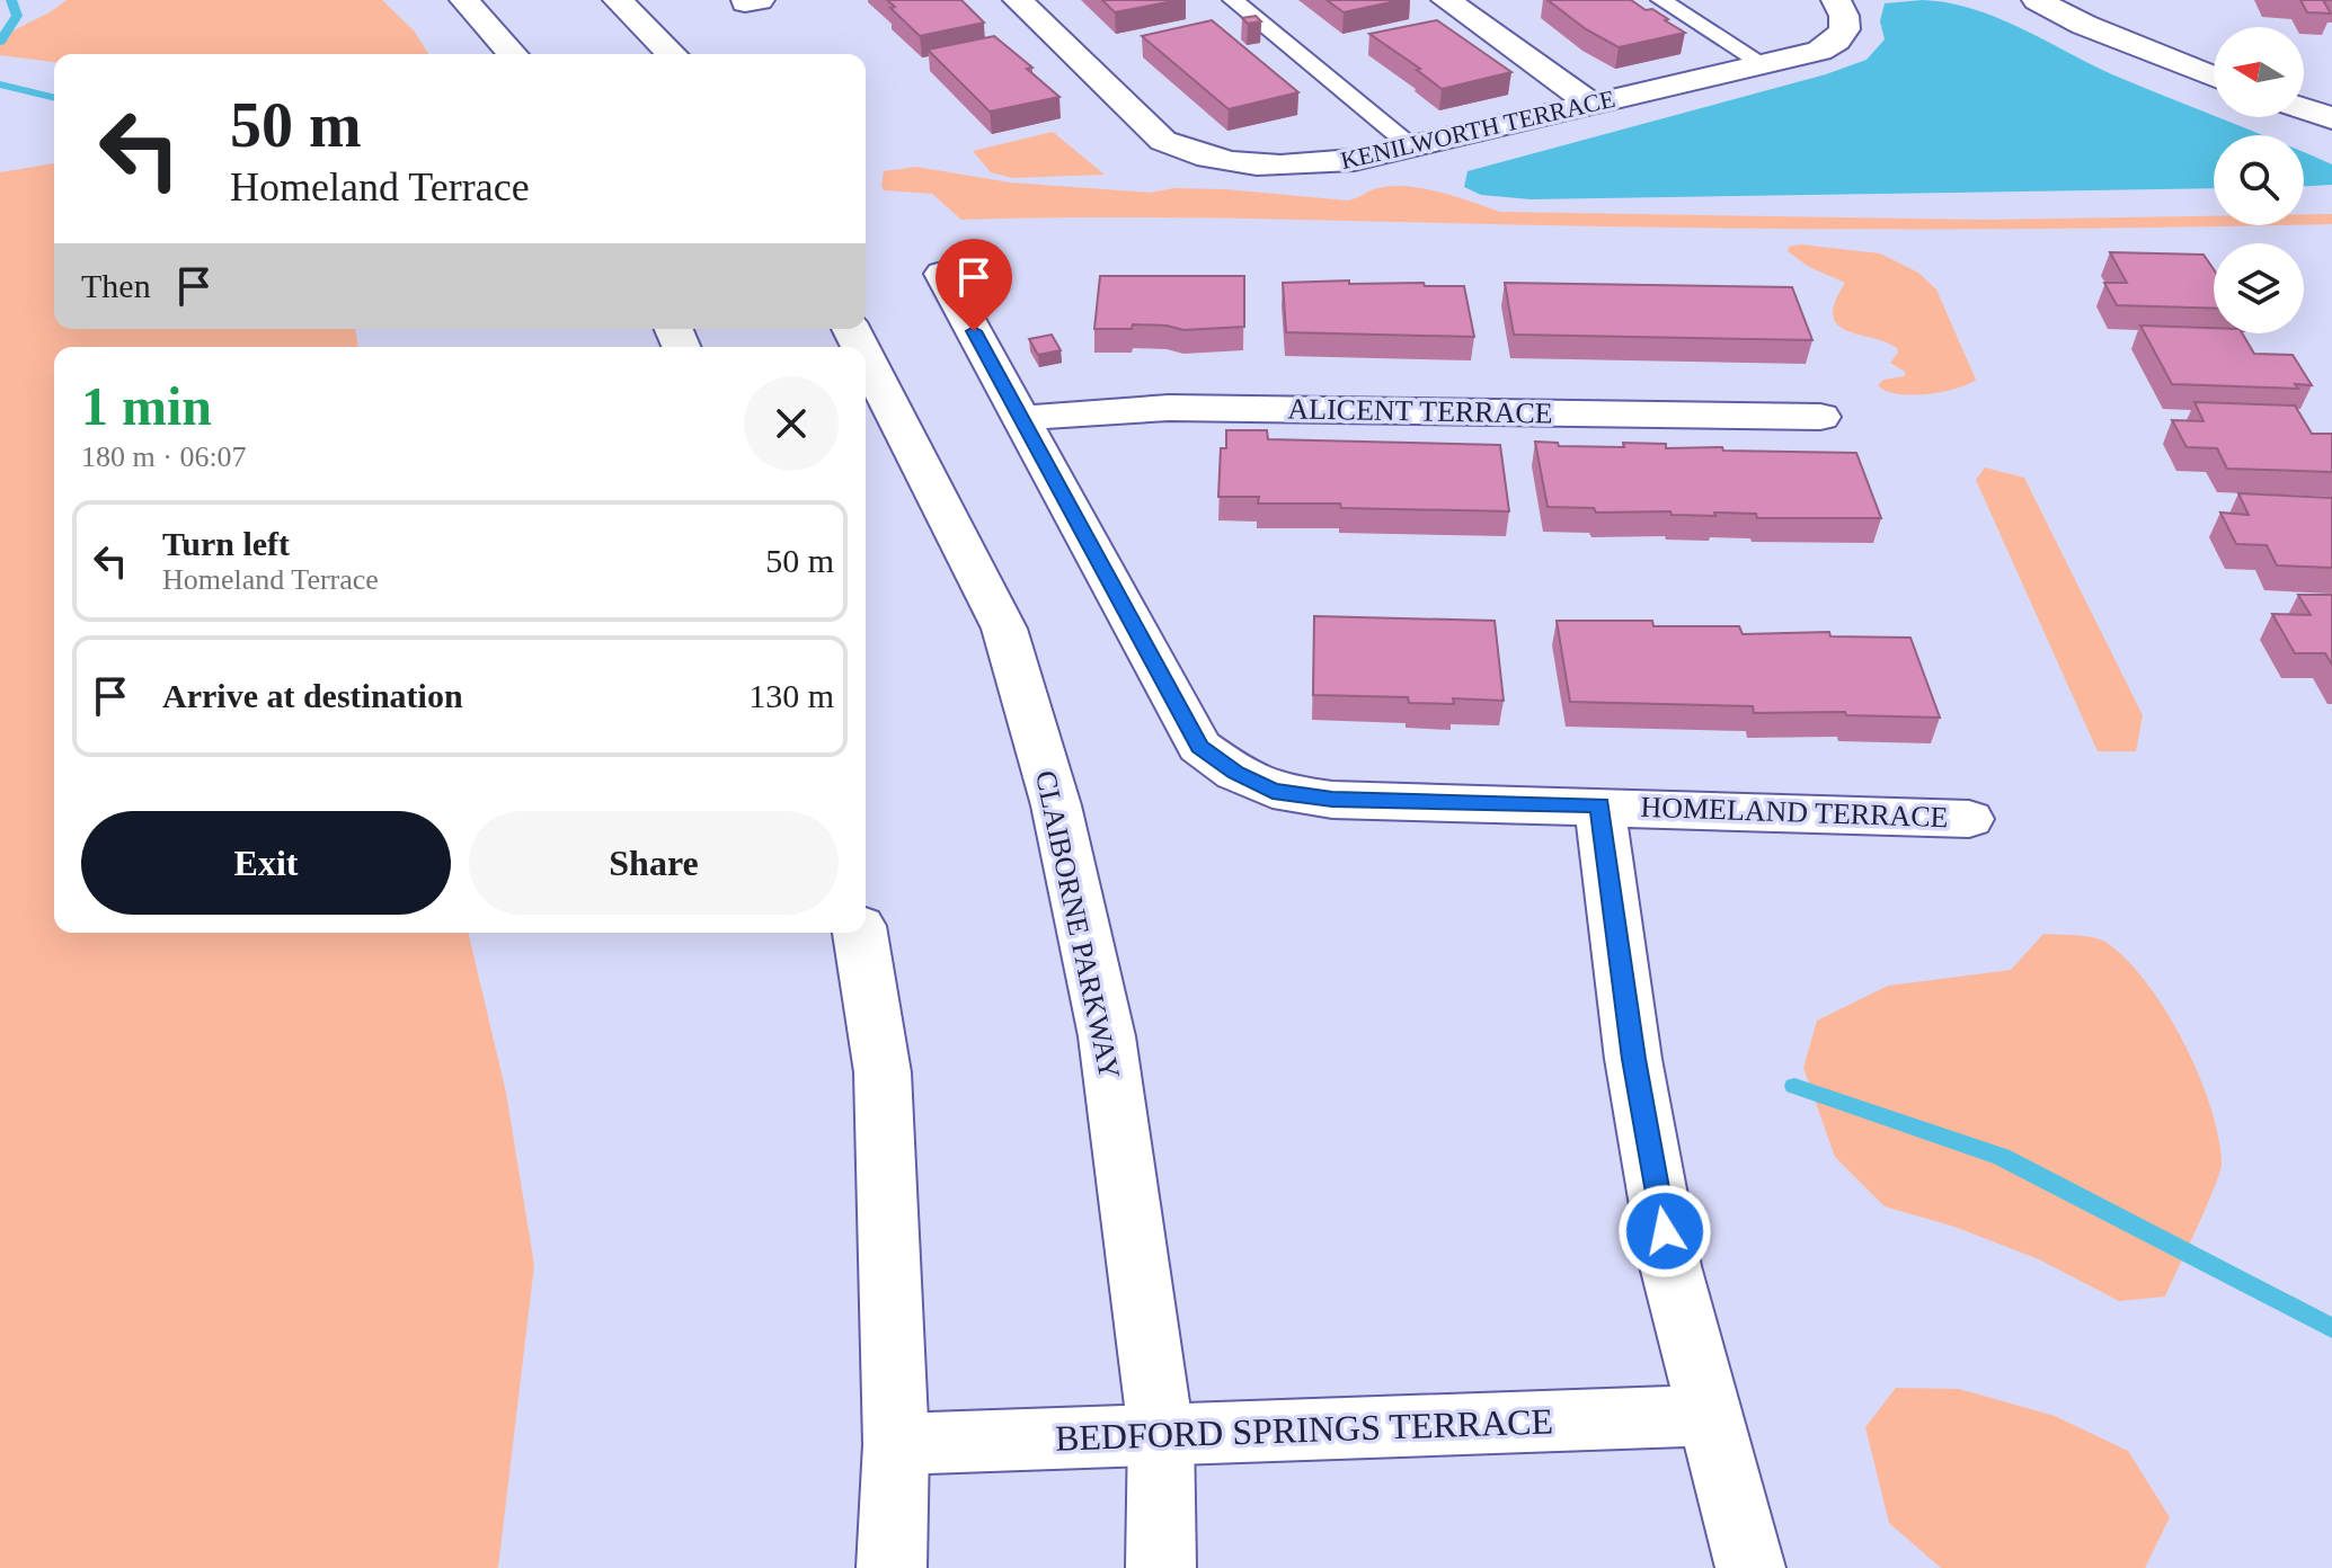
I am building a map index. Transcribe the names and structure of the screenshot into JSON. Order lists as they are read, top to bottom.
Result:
{
  "streets": {
    "street": [
      "KENILWORTH TERRACE",
      "ALICENT TERRACE",
      "HOMELAND TERRACE",
      "CLAIBORNE PARKWAY",
      "BEDFORD SPRINGS TERRACE"
    ]
  },
  "crossings": [
    ["ALICENT TERRACE", "HOMELAND TERRACE"],
    ["CLAIBORNE PARKWAY", "BEDFORD SPRINGS TERRACE"]
  ],
  "north": "left",
  "page": {
    "turn": ["50 m", "Homeland Terrace"],
    "then": "Then",
    "heading": ["1 min", "180 m · 06:07"],
    "list": [
      {
        "name": "Turn left",
        "note": "Homeland Terrace",
        "value": "50 m"
      },
      {
        "name": "Arrive at destination",
        "value": "130 m"
      }
    ],
    "buttons": ["Exit", "Share"]
  }
}
